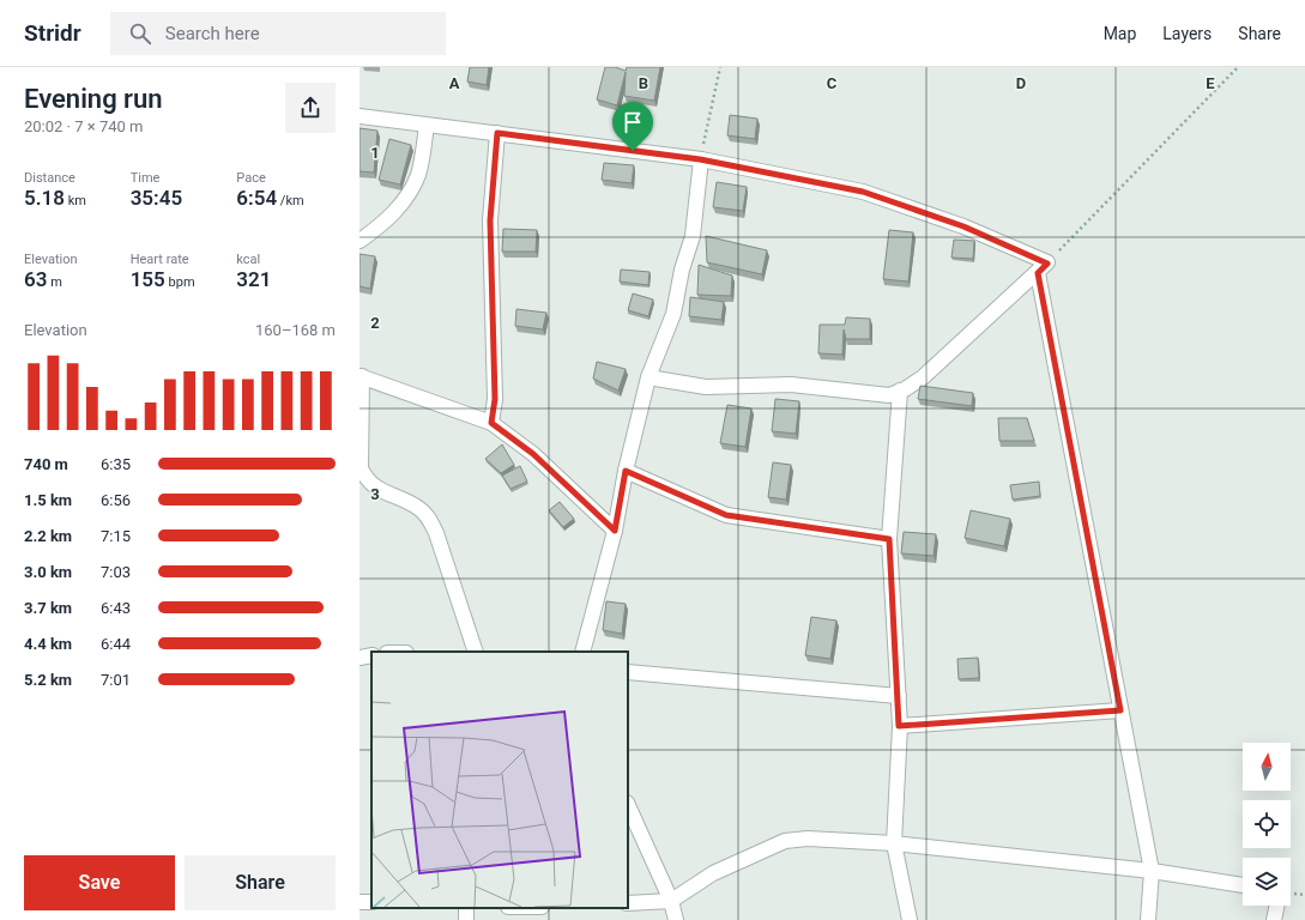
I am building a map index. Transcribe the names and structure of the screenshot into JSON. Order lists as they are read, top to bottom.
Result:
{
  "north": "top",
  "page": {
    "header": "Stridr",
    "search": "Search here",
    "nav": ["Map", "Layers", "Share"],
    "heading": ["Evening run", "20:02 · 7 × 740 m"],
    "stats": [
      ["Distance", "5.18 km"],
      ["Time", "35:45"],
      ["Pace", "6:54 /km"],
      ["Elevation", "63 m"],
      ["Heart rate", "155 bpm"],
      ["kcal", "321"]
    ],
    "chart": ["Elevation", "160–168 m"],
    "list": [
      {
        "name": "740 m",
        "note": "6:35"
      },
      {
        "name": "1.5 km",
        "note": "6:56"
      },
      {
        "name": "2.2 km",
        "note": "7:15"
      },
      {
        "name": "3.0 km",
        "note": "7:03"
      },
      {
        "name": "3.7 km",
        "note": "6:43"
      },
      {
        "name": "4.4 km",
        "note": "6:44"
      },
      {
        "name": "5.2 km",
        "note": "7:01"
      }
    ],
    "buttons": ["Save", "Share"]
  },
  "grid": {
    "columns": [
      "A",
      "B",
      "C",
      "D",
      "E"
    ],
    "rows": ["1", "2", "3"]
  }
}
